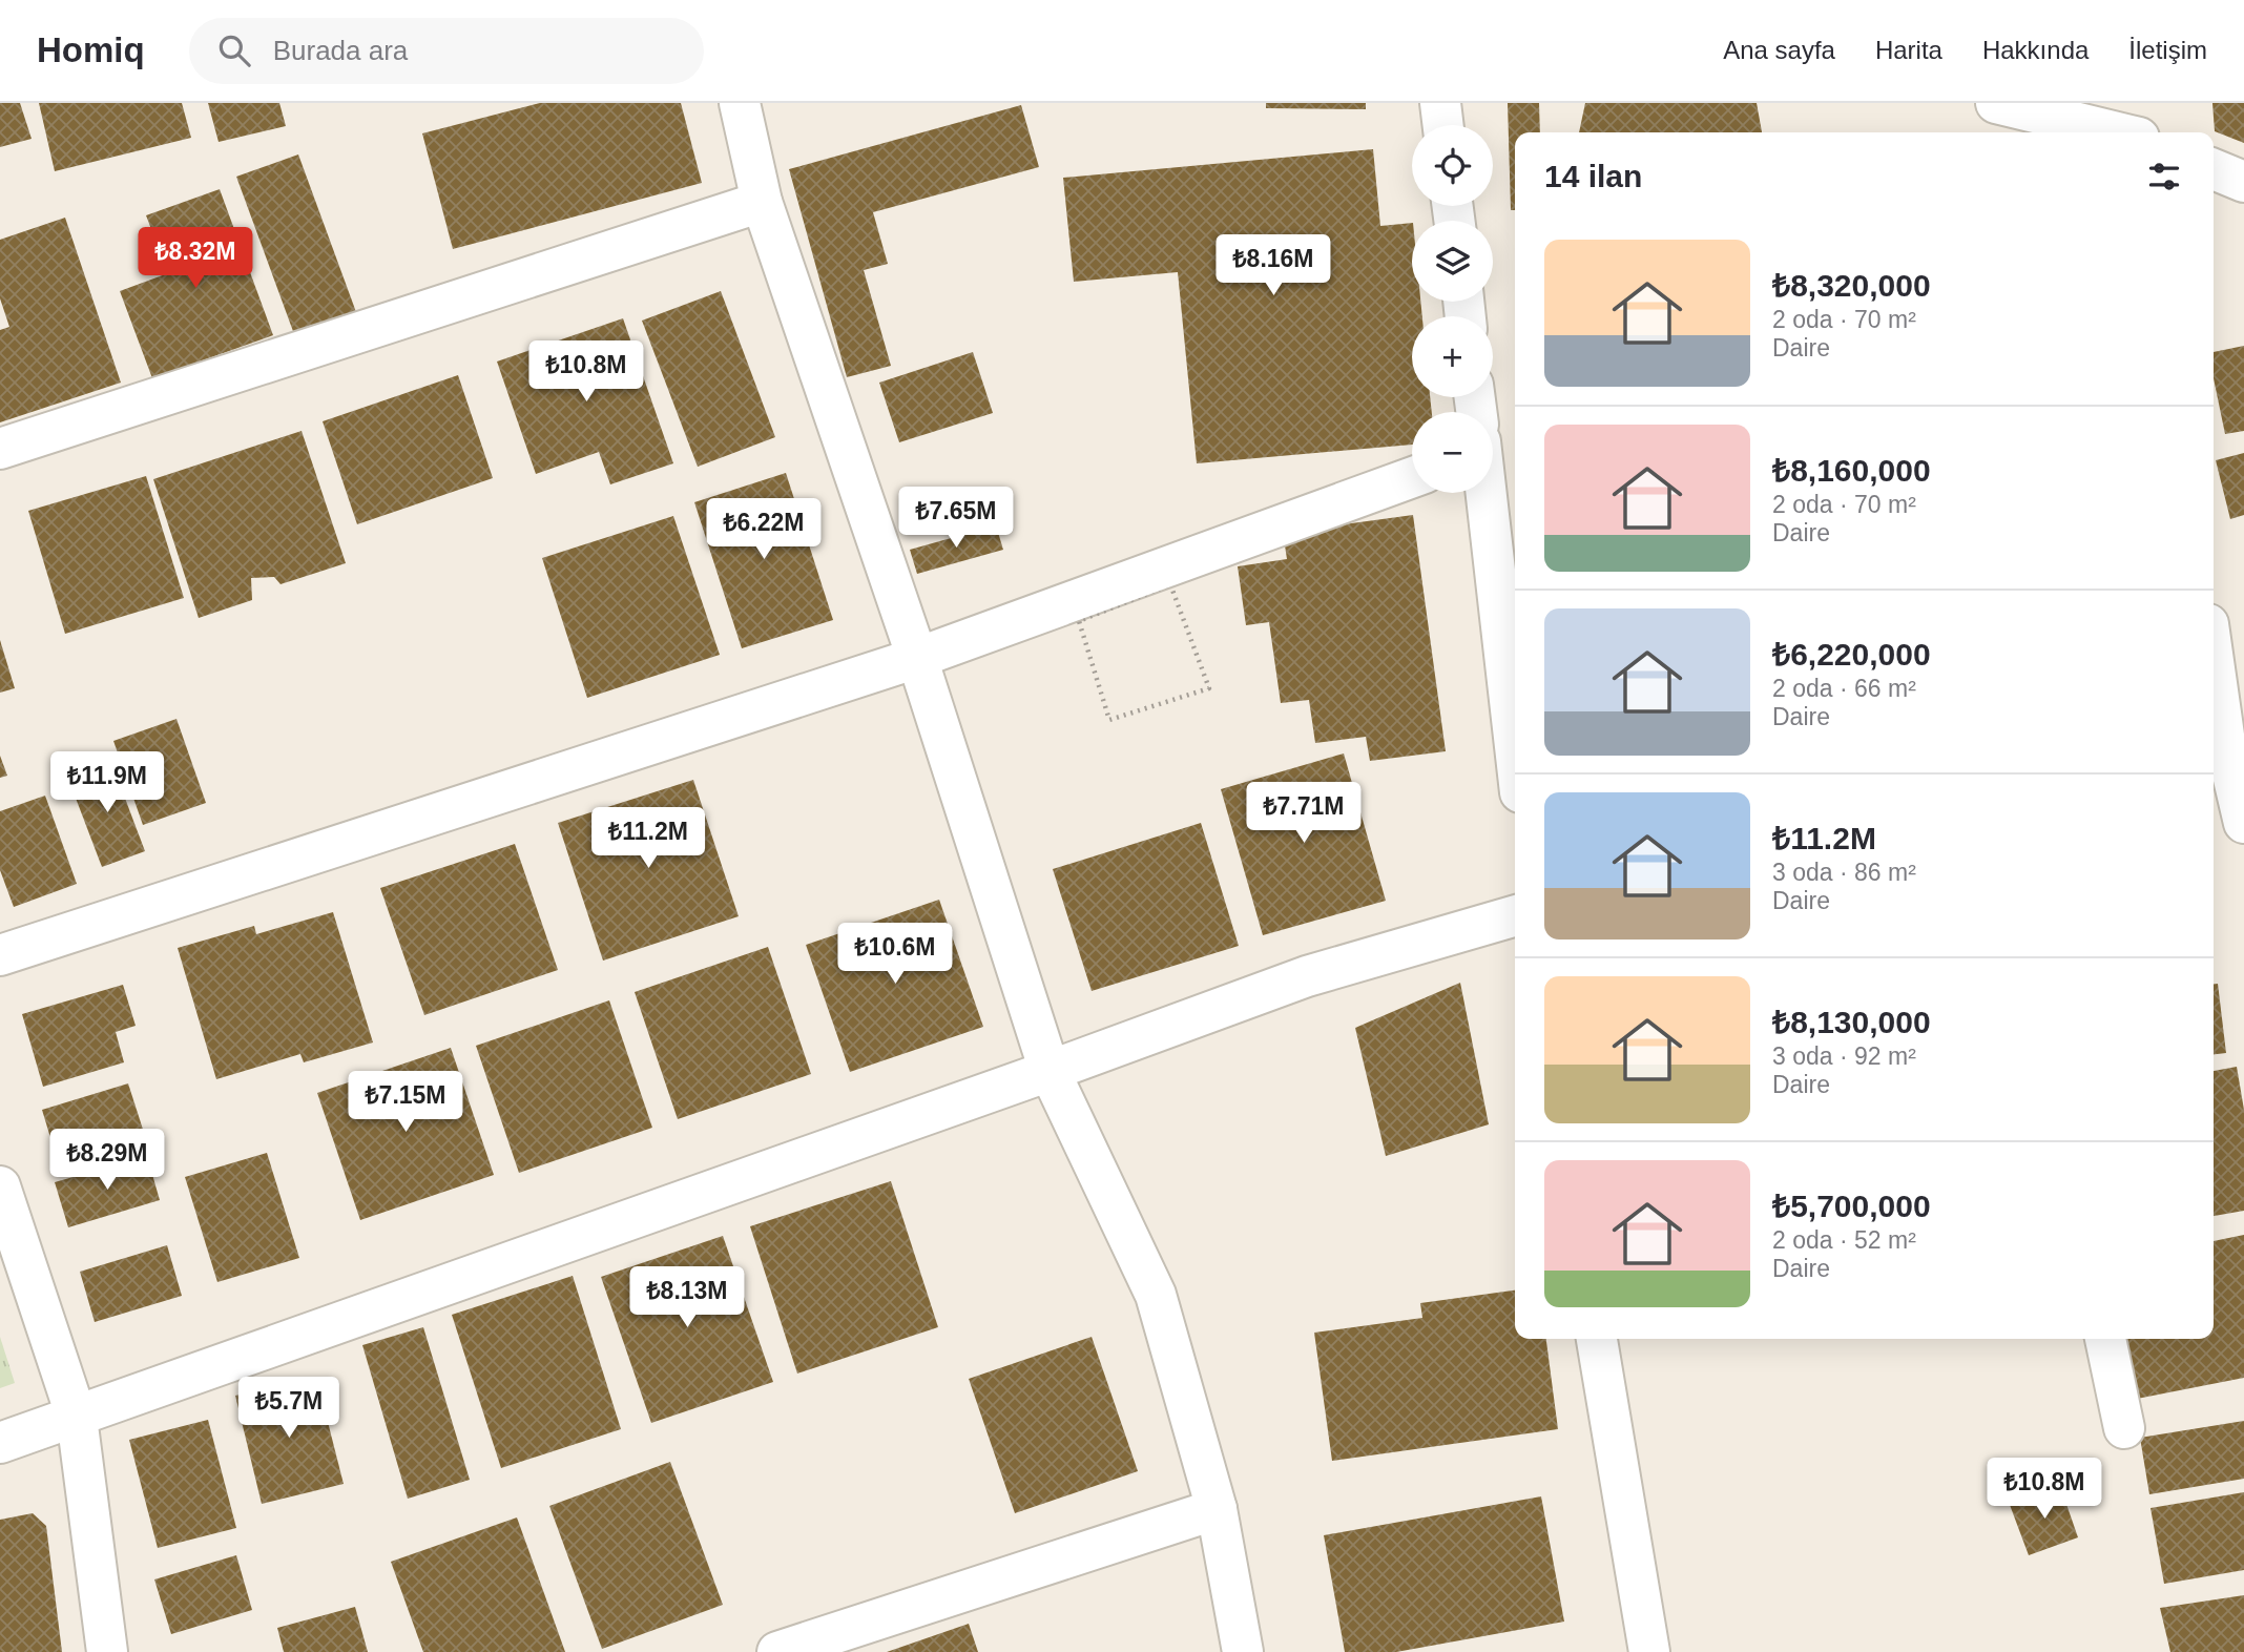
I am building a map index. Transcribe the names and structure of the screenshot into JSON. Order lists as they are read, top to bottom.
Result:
{
  "page": {
    "header": "Homiq",
    "search": "Burada ara",
    "nav": [
      "Ana sayfa",
      "Harita",
      "Hakkında",
      "İletişim"
    ],
    "map_buttons": ["+", "−"],
    "heading": "14 ilan",
    "list": [
      {
        "name": "₺8,320,000",
        "note": "2 oda · 70 m² · Daire"
      },
      {
        "name": "₺8,160,000",
        "note": "2 oda · 70 m² · Daire"
      },
      {
        "name": "₺6,220,000",
        "note": "2 oda · 66 m² · Daire"
      },
      {
        "name": "₺11.2M",
        "note": "3 oda · 86 m² · Daire"
      },
      {
        "name": "₺8,130,000",
        "note": "3 oda · 92 m² · Daire"
      },
      {
        "name": "₺5,700,000",
        "note": "2 oda · 52 m² · Daire"
      }
    ],
    "price": [
      "₺8.32M",
      "₺8.16M",
      "₺10.8M",
      "₺7.65M",
      "₺6.22M",
      "₺11.9M",
      "₺7.71M",
      "₺11.2M",
      "₺10.6M",
      "₺7.15M",
      "₺8.29M",
      "₺8.13M",
      "₺5.7M",
      "₺10.8M"
    ]
  }
}
